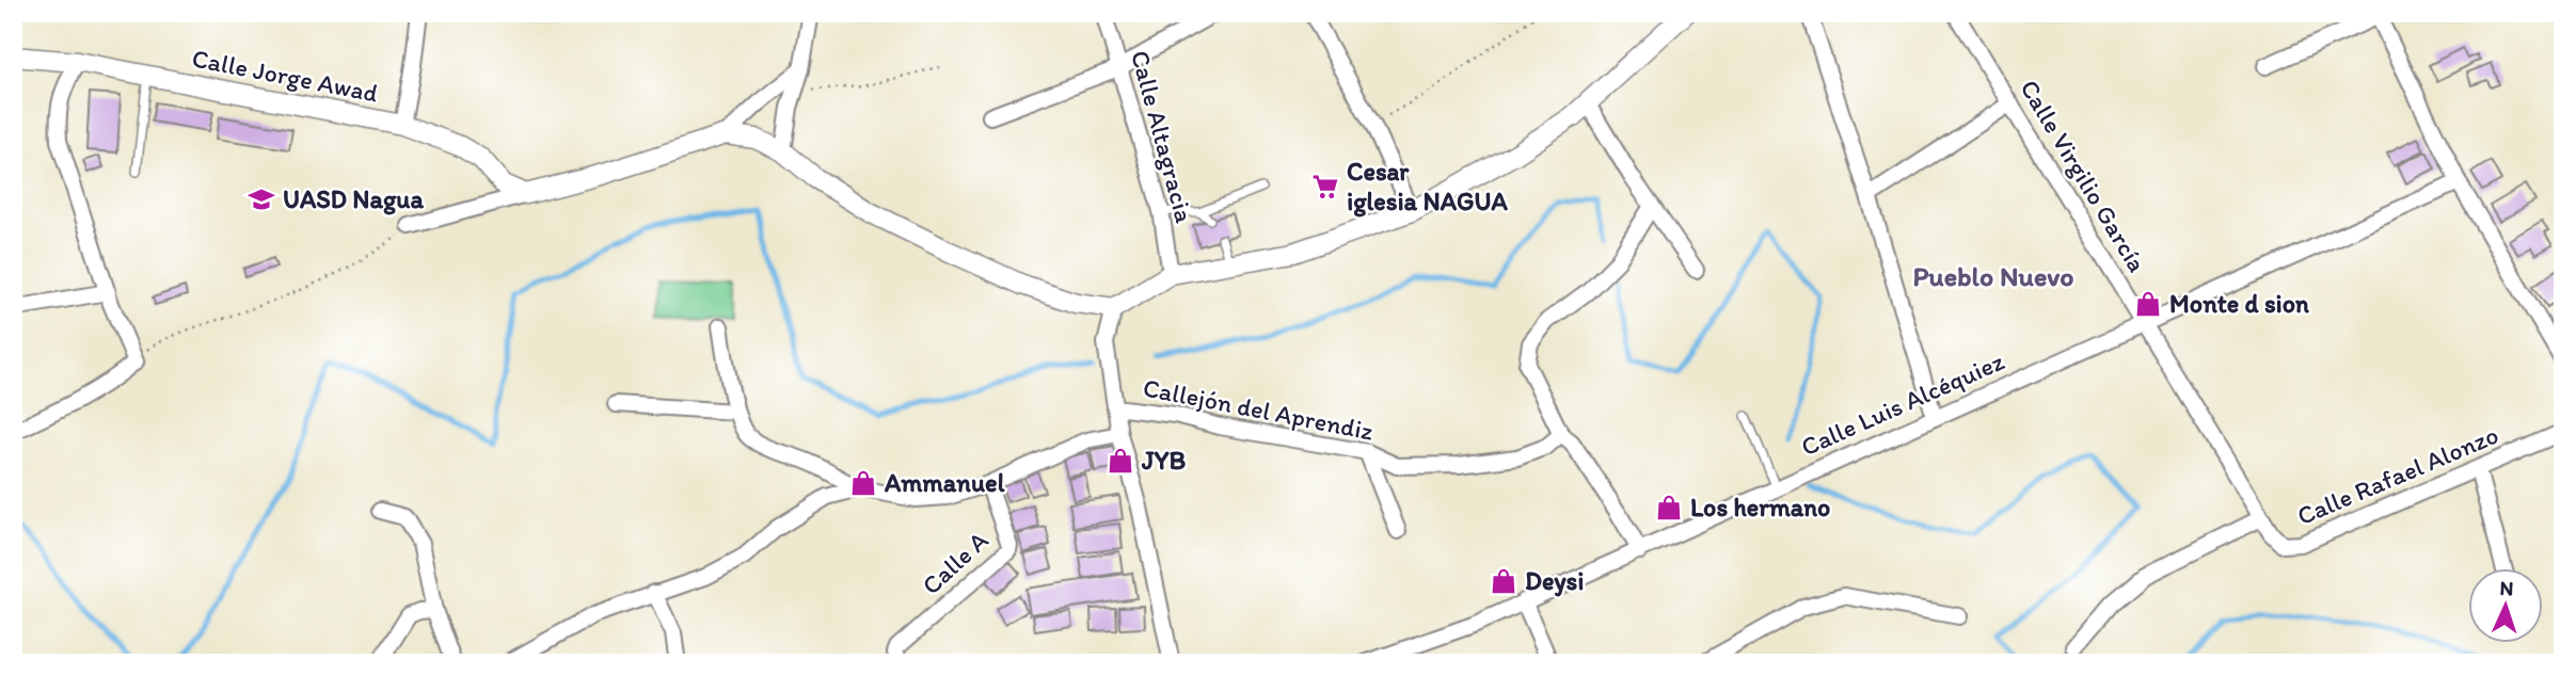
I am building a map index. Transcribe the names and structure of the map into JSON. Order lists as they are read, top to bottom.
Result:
{
  "streets": {
    "street": [
      "Calle Jorge Awad",
      "Calle Altagracia",
      "Calle Virgilio García",
      "Calle Luis Alcéquiez",
      "Callejón del Aprendiz",
      "Calle Rafael Alonzo",
      "Calle A"
    ]
  },
  "crossings": [
    ["Calle Virgilio García", "Calle Luis Alcéquiez"],
    ["Calle Virgilio García", "Calle Rafael Alonzo"]
  ],
  "districts": ["Pueblo Nuevo"],
  "places": {
    "supermarket": ["Cesar iglesia NAGUA"],
    "school or university": ["UASD Nagua"],
    "shop": [
      "Monte d sion",
      "JYB",
      "Ammanuel",
      "Los hermano",
      "Deysi"
    ]
  },
  "north": "top"
}
